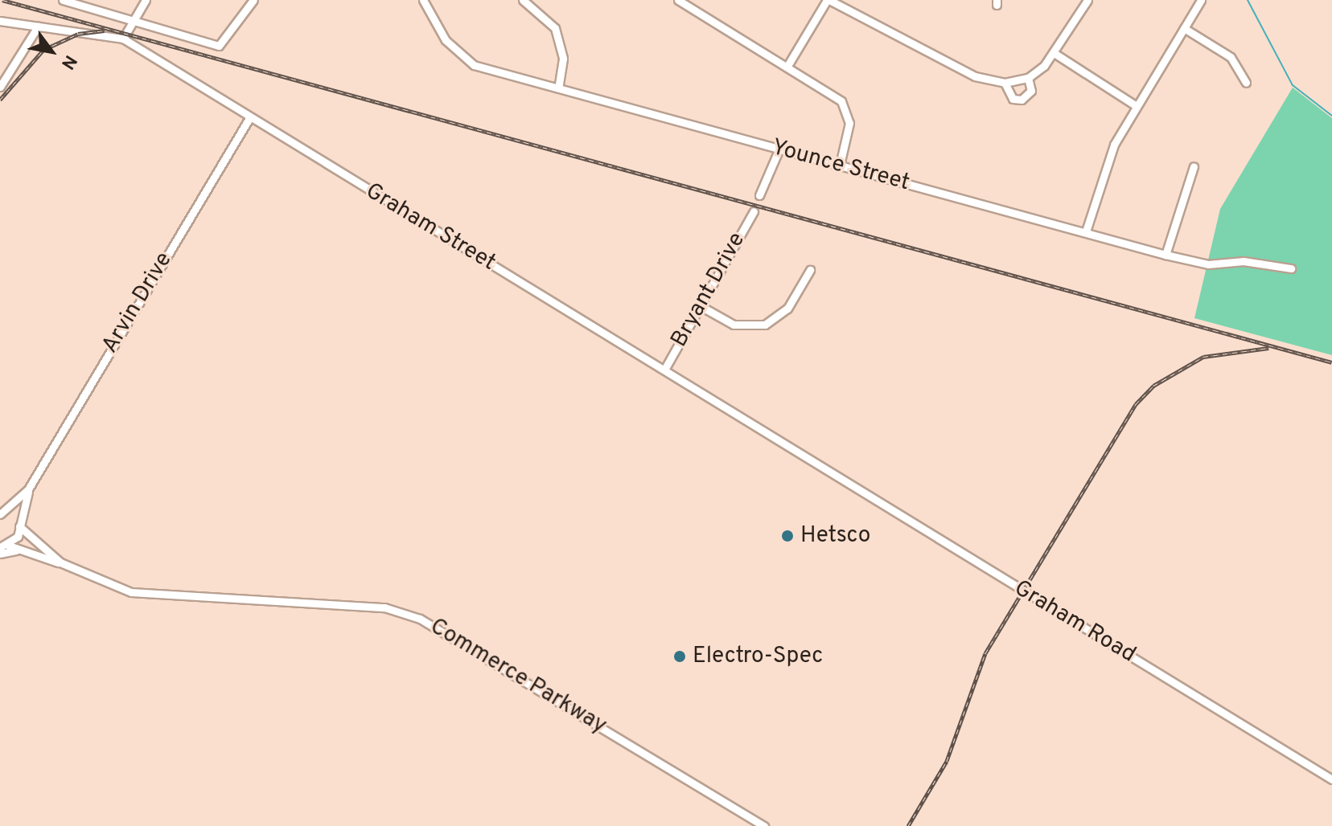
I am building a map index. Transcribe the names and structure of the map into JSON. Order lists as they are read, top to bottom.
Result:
{
  "streets": {
    "street": [
      "Younce Street",
      "Graham Street",
      "Bryant Drive",
      "Arvin Drive",
      "Graham Road",
      "Commerce Parkway"
    ]
  },
  "crossings": [
    ["Graham Street", "Bryant Drive"],
    ["Graham Street", "Arvin Drive"],
    ["Graham Street", "Graham Road"],
    ["Arvin Drive", "Commerce Parkway"]
  ],
  "places": ["Hetsco", "Electro-Spec"],
  "north": "bottom right"
}
